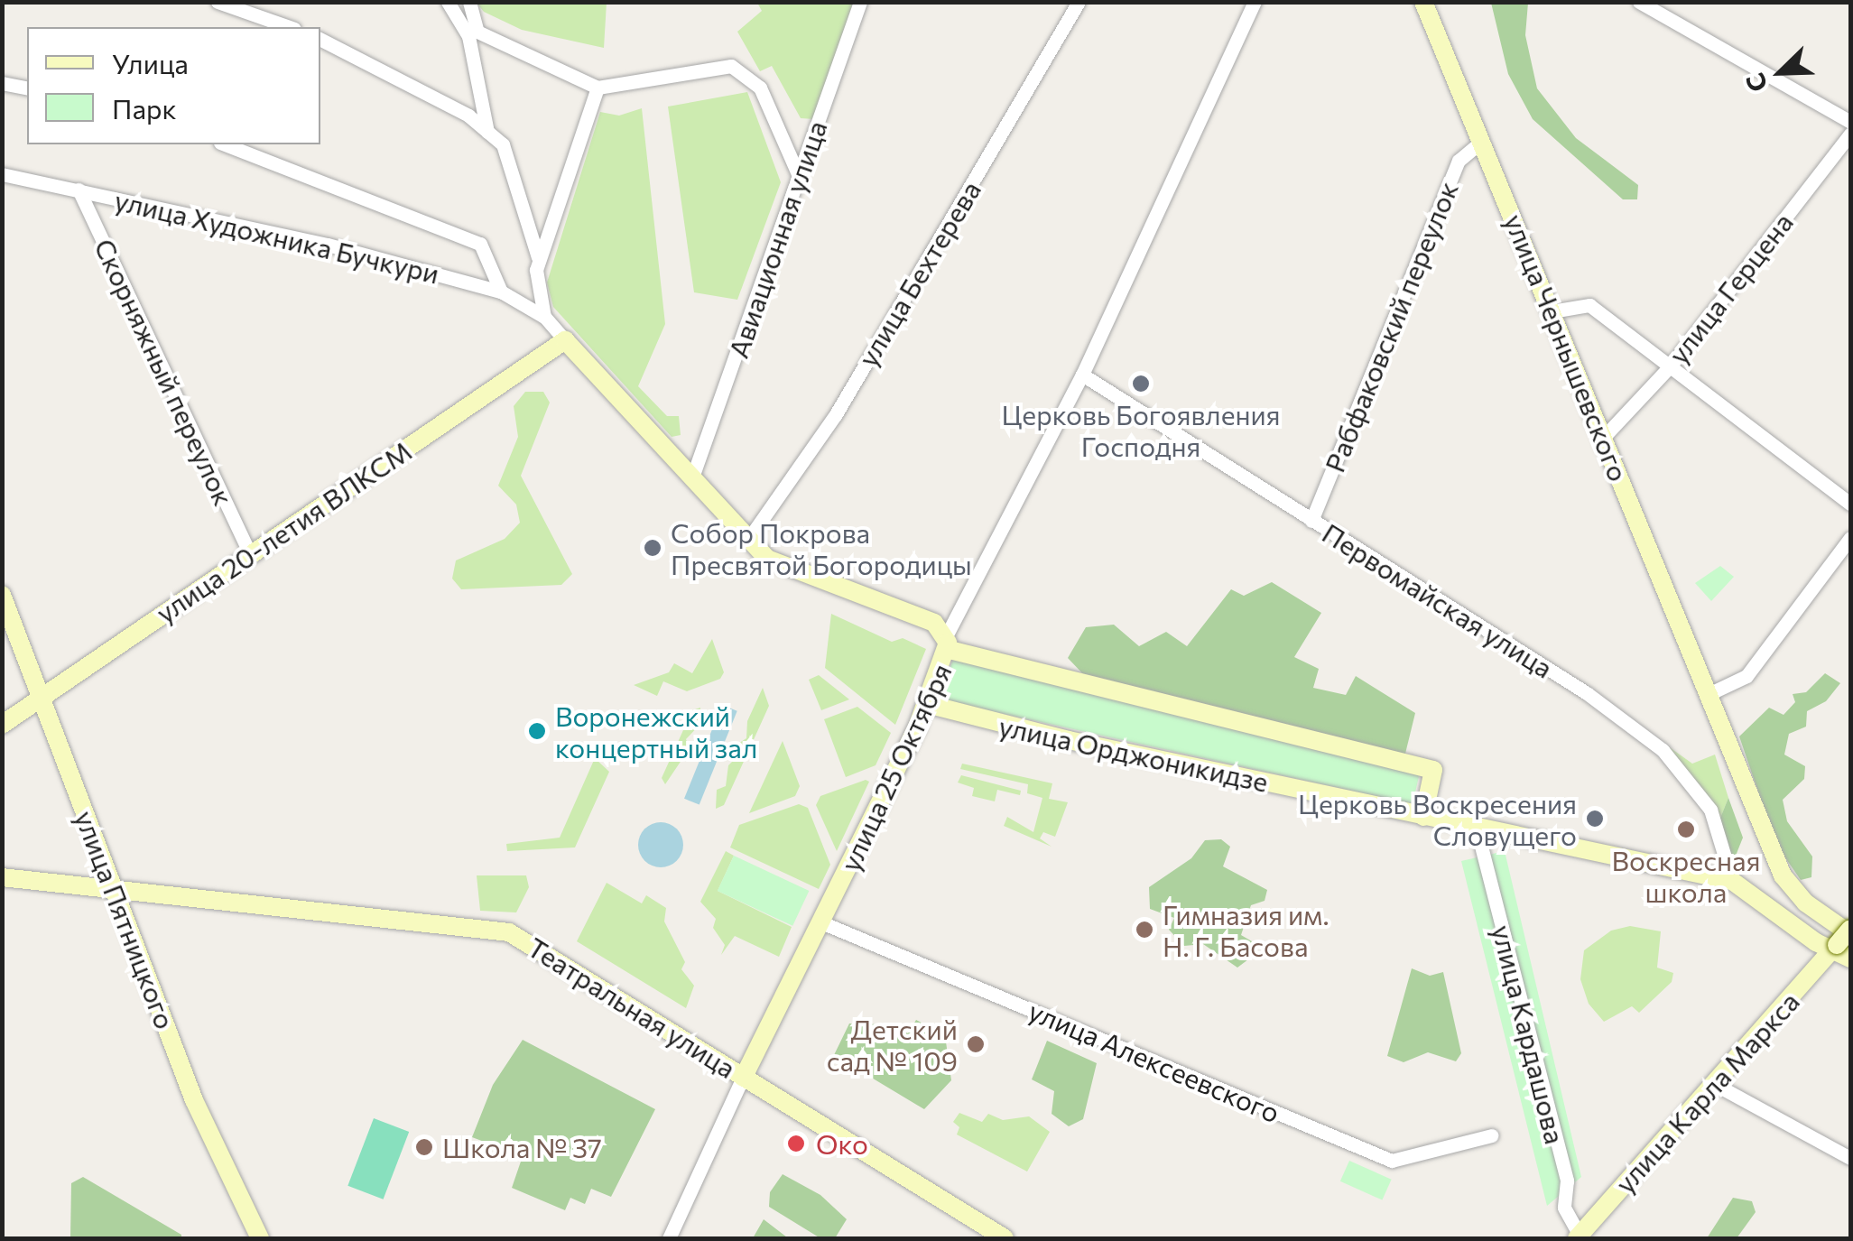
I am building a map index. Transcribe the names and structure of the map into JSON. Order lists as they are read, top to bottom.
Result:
{
  "streets": {
    "street": [
      "улица Художника Бучкури",
      "Авиационная улица",
      "улица Бехтерева",
      "улица Герцена",
      "Рабфаковский переулок",
      "улица Чернышевского",
      "Скорняжный переулок",
      "улица 20-летия ВЛКСМ",
      "Первомайская улица",
      "улица Орджоникидзе",
      "улица 25 Октября",
      "улица Пятницкого",
      "Театральная улица",
      "улица Кардашова",
      "улица Алексеевского",
      "улица Карла Маркса"
    ]
  },
  "crossings": [
    ["улица Художника Бучкури", "Скорняжный переулок"],
    ["Авиационная улица", "улица Орджоникидзе"],
    ["улица Бехтерева", "улица Орджоникидзе"],
    ["улица Герцена", "улица Чернышевского"],
    ["Рабфаковский переулок", "улица Чернышевского"],
    ["Рабфаковский переулок", "Первомайская улица"],
    ["улица Чернышевского", "улица Орджоникидзе"],
    ["улица Чернышевского", "улица Карла Маркса"],
    ["Скорняжный переулок", "улица 20-летия ВЛКСМ"],
    ["улица 20-летия ВЛКСМ", "улица Орджоникидзе"],
    ["улица 20-летия ВЛКСМ", "улица Пятницкого"],
    ["Первомайская улица", "улица Орджоникидзе"],
    ["Первомайская улица", "улица 25 Октября"],
    ["улица Орджоникидзе", "улица 25 Октября"],
    ["улица Орджоникидзе", "улица Кардашова"],
    ["улица Орджоникидзе", "улица Карла Маркса"],
    ["улица 25 Октября", "Театральная улица"],
    ["улица 25 Октября", "улица Алексеевского"],
    ["улица Пятницкого", "Театральная улица"],
    ["улица Кардашова", "улица Карла Маркса"]
  ],
  "places": [
    "Церковь Богоявления Господня",
    "Собор Покрова Пресвятой Богородицы",
    "Воронежский концертный зал",
    "Церковь Воскресения Словущего",
    "Воскресная школа",
    "Гимназия им. Н. Г. Басова",
    "Детский сад № 109",
    "Око",
    "Школа № 37"
  ],
  "legend": ["Улица", "Парк"],
  "north": "bottom left"
}
